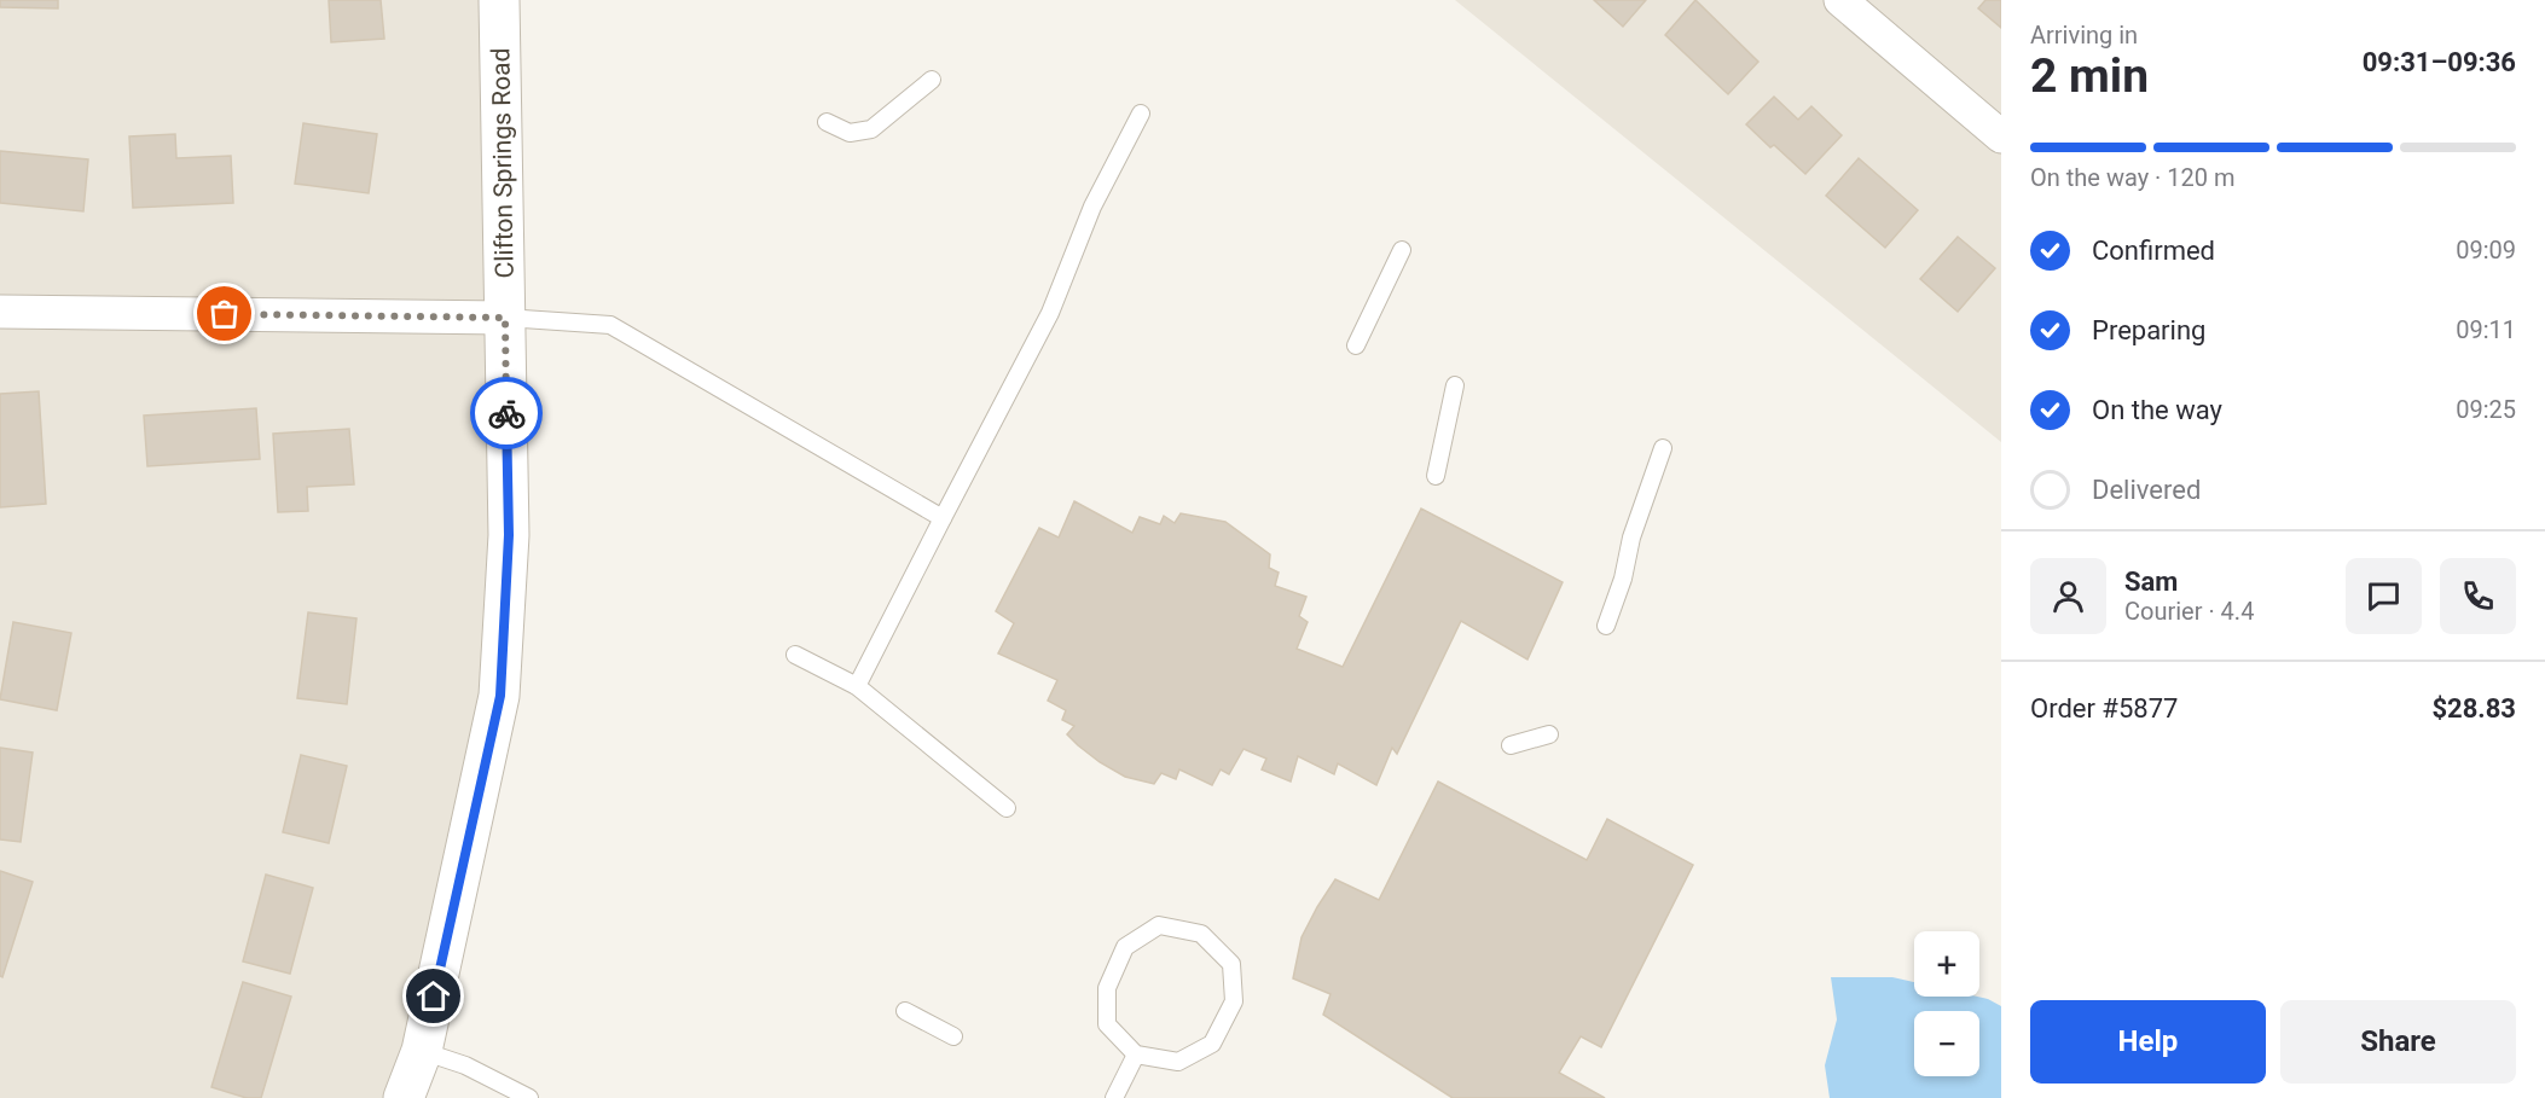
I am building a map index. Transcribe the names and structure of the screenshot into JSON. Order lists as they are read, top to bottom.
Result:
{
  "streets": {
    "street": ["Clifton Springs Road"]
  },
  "page": {
    "heading": ["2 min", "Arriving in", "09:31–09:36"],
    "panel": [
      "Sam",
      "Courier · 4.4",
      "Order #5877",
      "$28.83"
    ],
    "bar": "On the way · 120 m",
    "list": [
      ["Confirmed", "09:09"],
      ["Preparing", "09:11"],
      ["On the way", "09:25"],
      "Delivered"
    ],
    "map_buttons": ["+", "−"],
    "buttons": ["Help", "Share"]
  }
}
